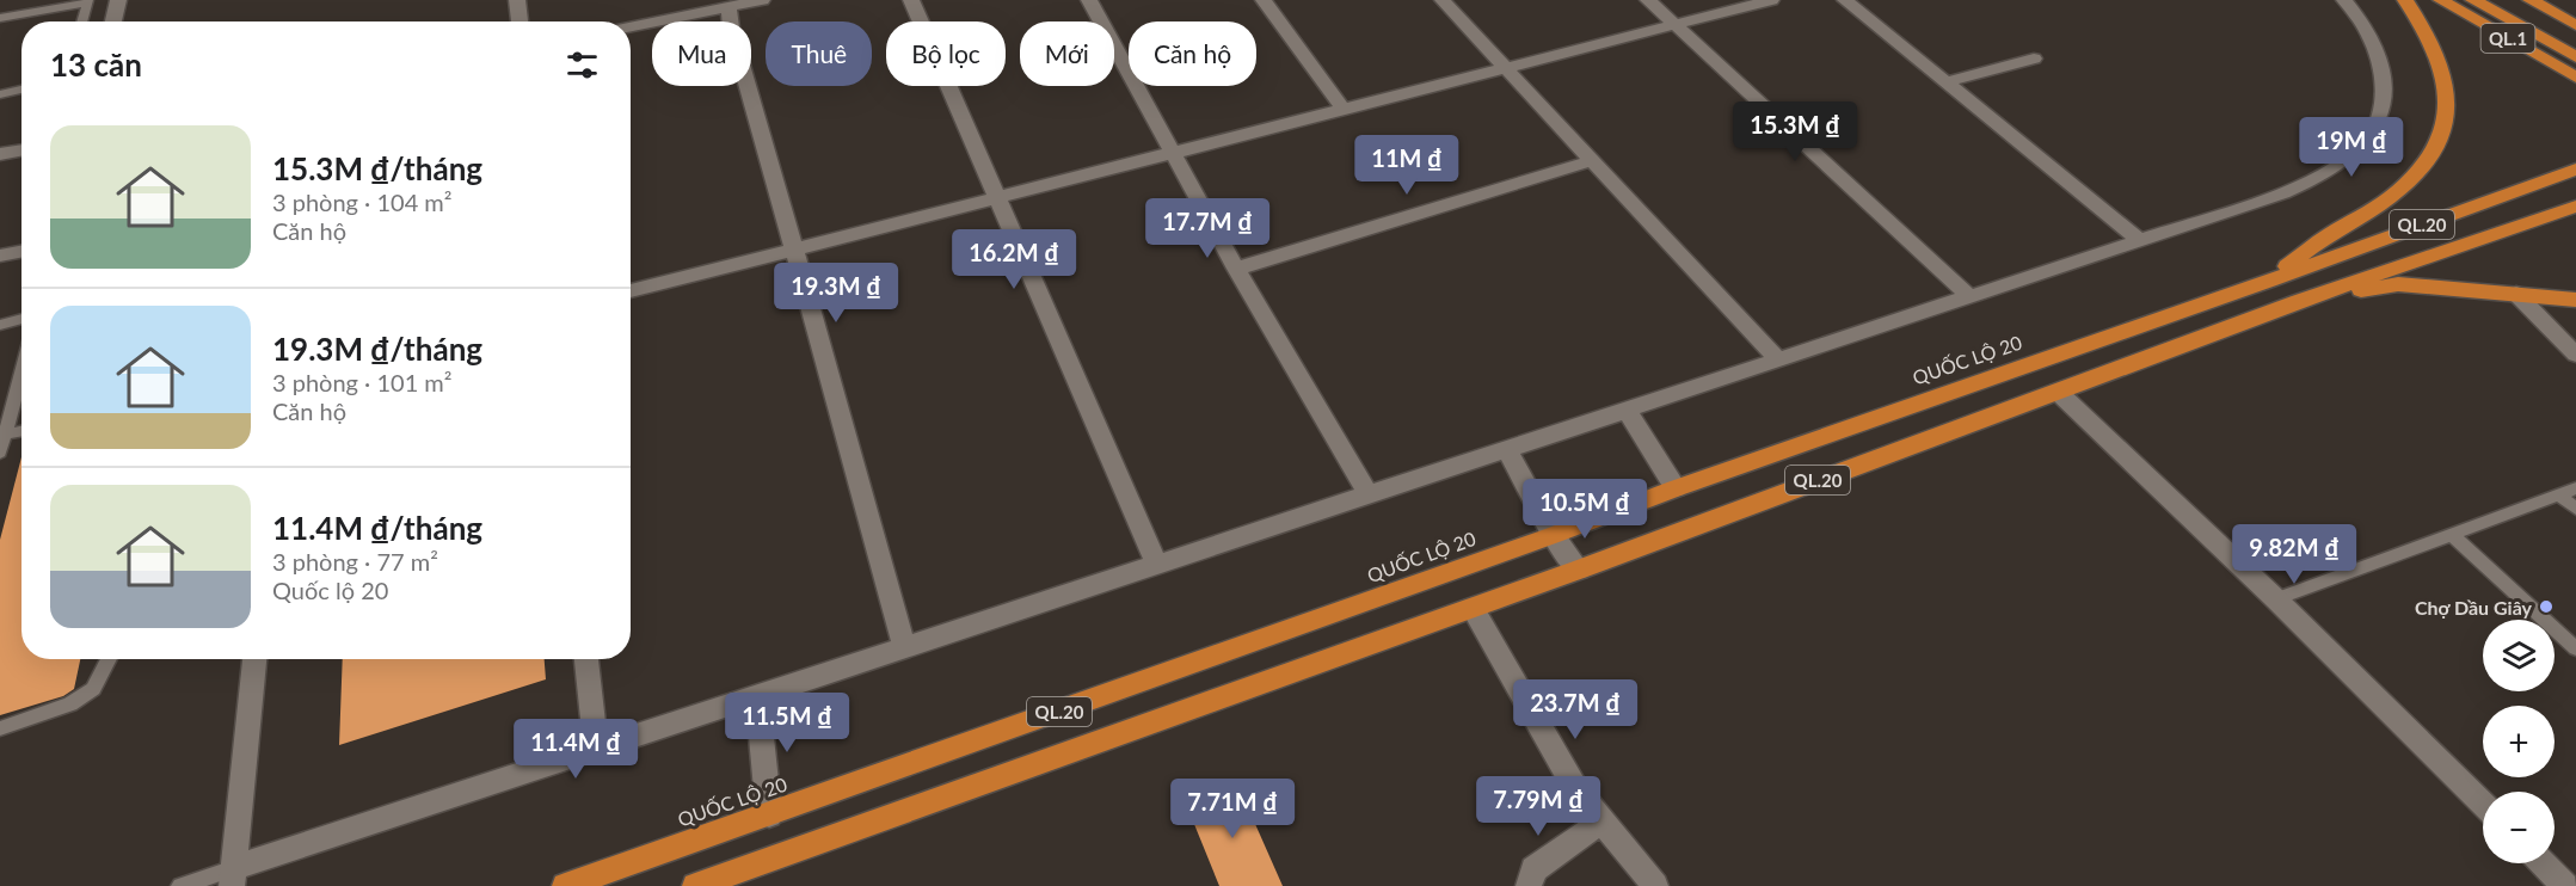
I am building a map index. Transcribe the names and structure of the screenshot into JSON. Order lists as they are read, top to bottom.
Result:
{
  "streets": {
    "highway": ["QL.1", "QL.20", "QUỐC LỘ 20"]
  },
  "crossings": [
    ["QL.20", "QUỐC LỘ 20"]
  ],
  "places": ["Chợ Dầu Giây"],
  "page": {
    "chip": [
      "Mua",
      "Thuê",
      "Bộ lọc",
      "Mới",
      "Căn hộ"
    ],
    "heading": "13 căn",
    "price": [
      "15.3M ₫",
      "19M ₫",
      "11M ₫",
      "17.7M ₫",
      "16.2M ₫",
      "19.3M ₫",
      "10.5M ₫",
      "9.82M ₫",
      "23.7M ₫",
      "11.5M ₫",
      "11.4M ₫",
      "7.79M ₫",
      "7.71M ₫"
    ],
    "list": [
      {
        "name": "15.3M ₫/tháng",
        "note": "3 phòng · 104 m² · Căn hộ"
      },
      {
        "name": "19.3M ₫/tháng",
        "note": "3 phòng · 101 m² · Căn hộ"
      },
      {
        "name": "11.4M ₫/tháng",
        "note": "3 phòng · 77 m² · Quốc lộ 20"
      }
    ],
    "map_buttons": ["+", "−"]
  }
}
